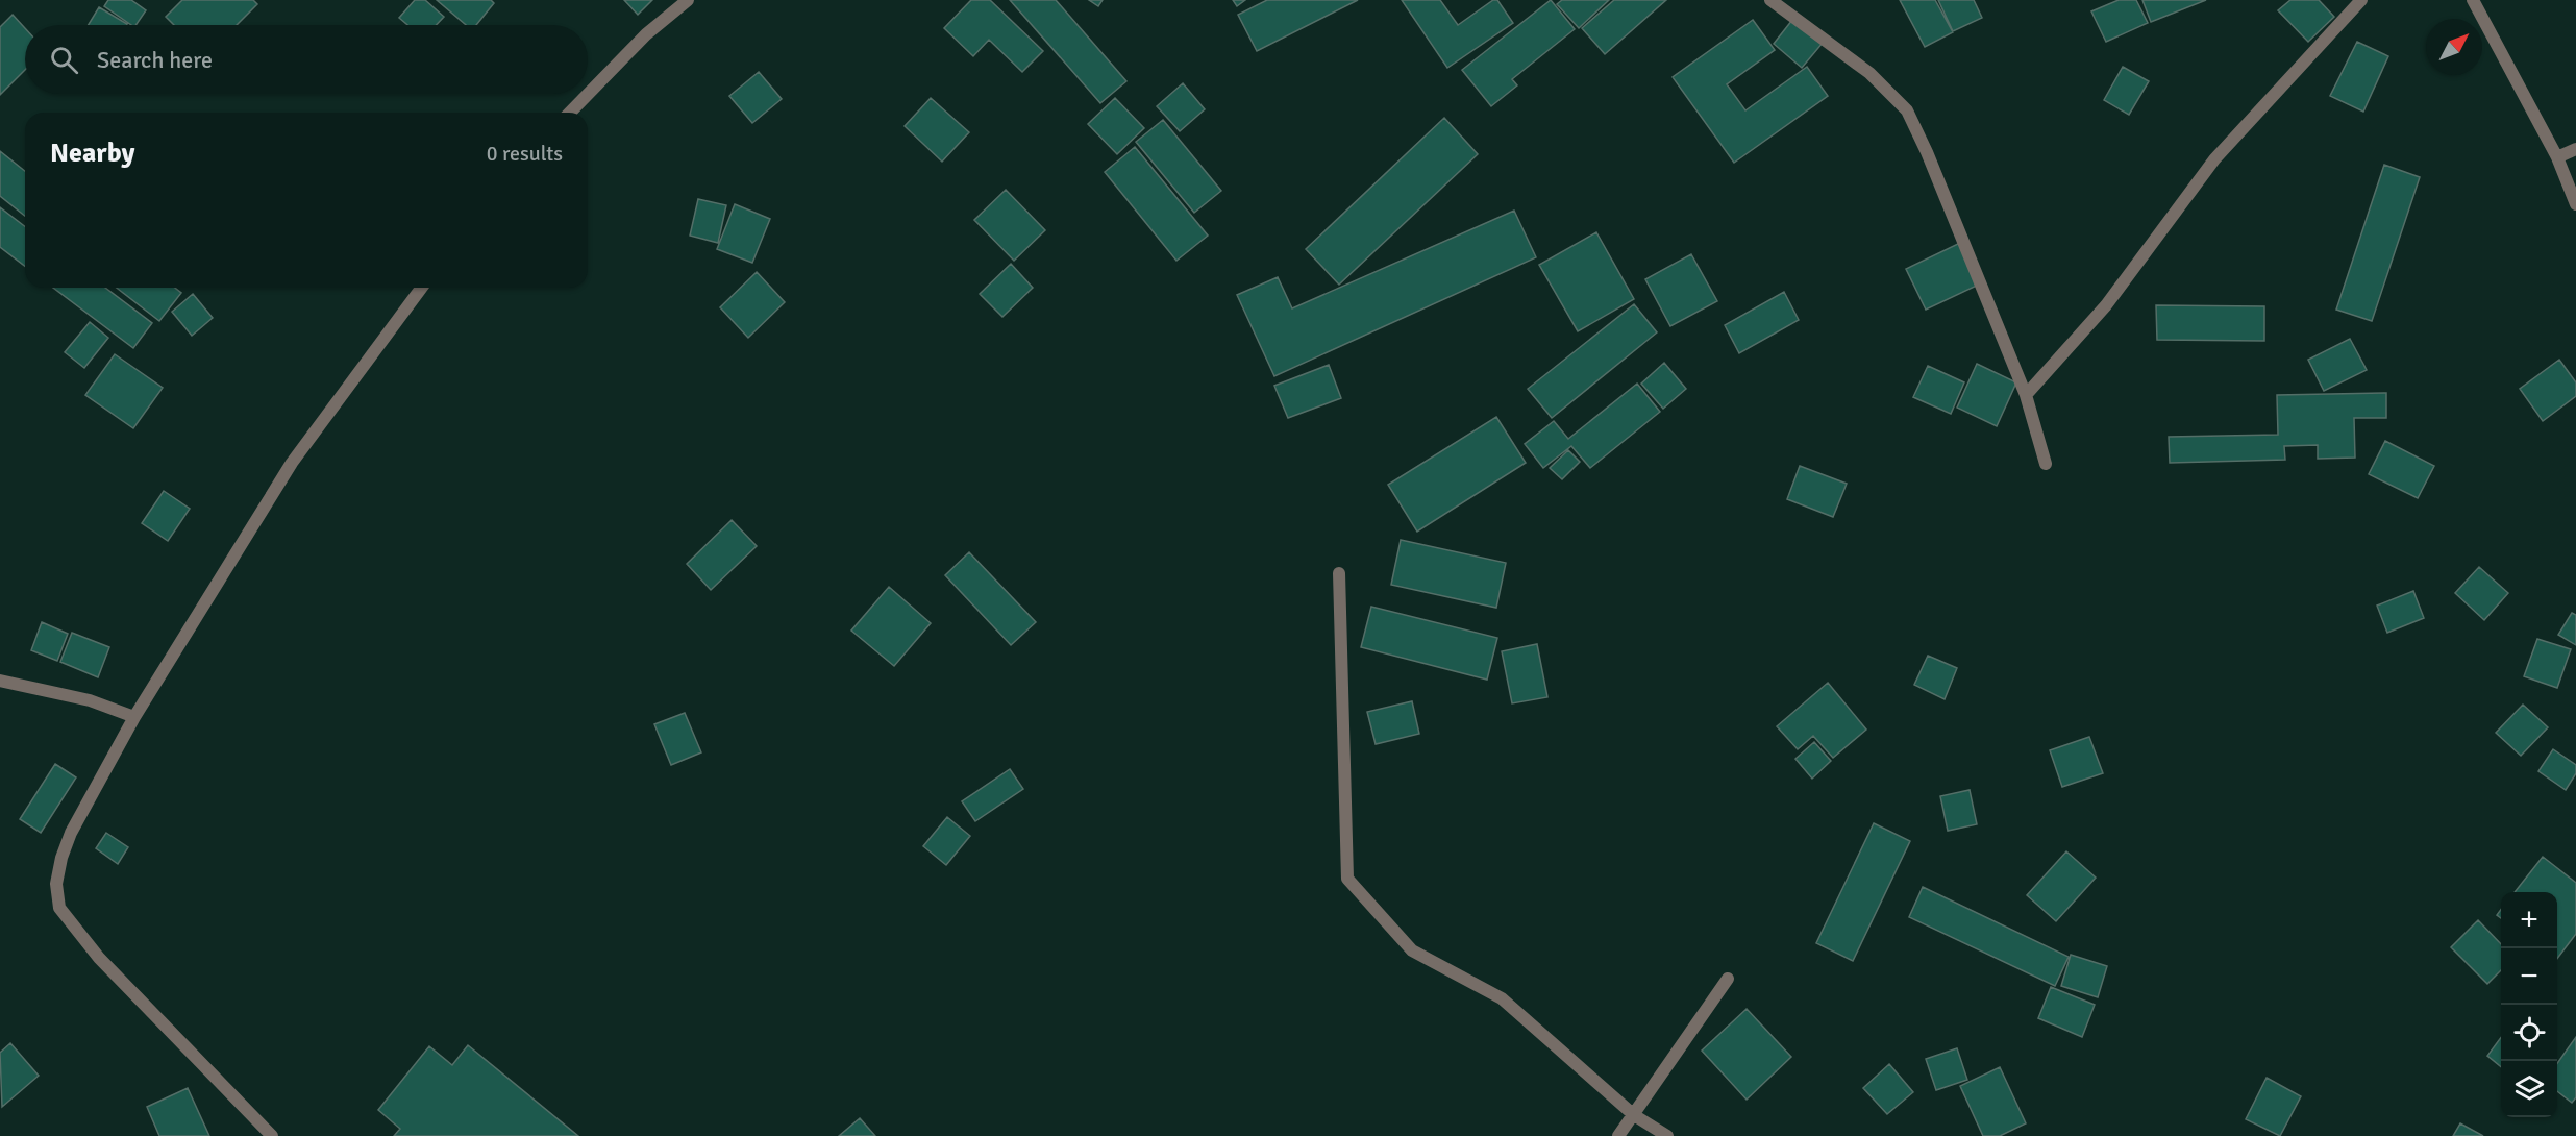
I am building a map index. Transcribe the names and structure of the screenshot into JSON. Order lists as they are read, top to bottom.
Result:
{
  "north": "top right",
  "page": {
    "search": "Search here",
    "heading": ["Nearby", "0 results"],
    "map_buttons": ["+", "−"]
  }
}
